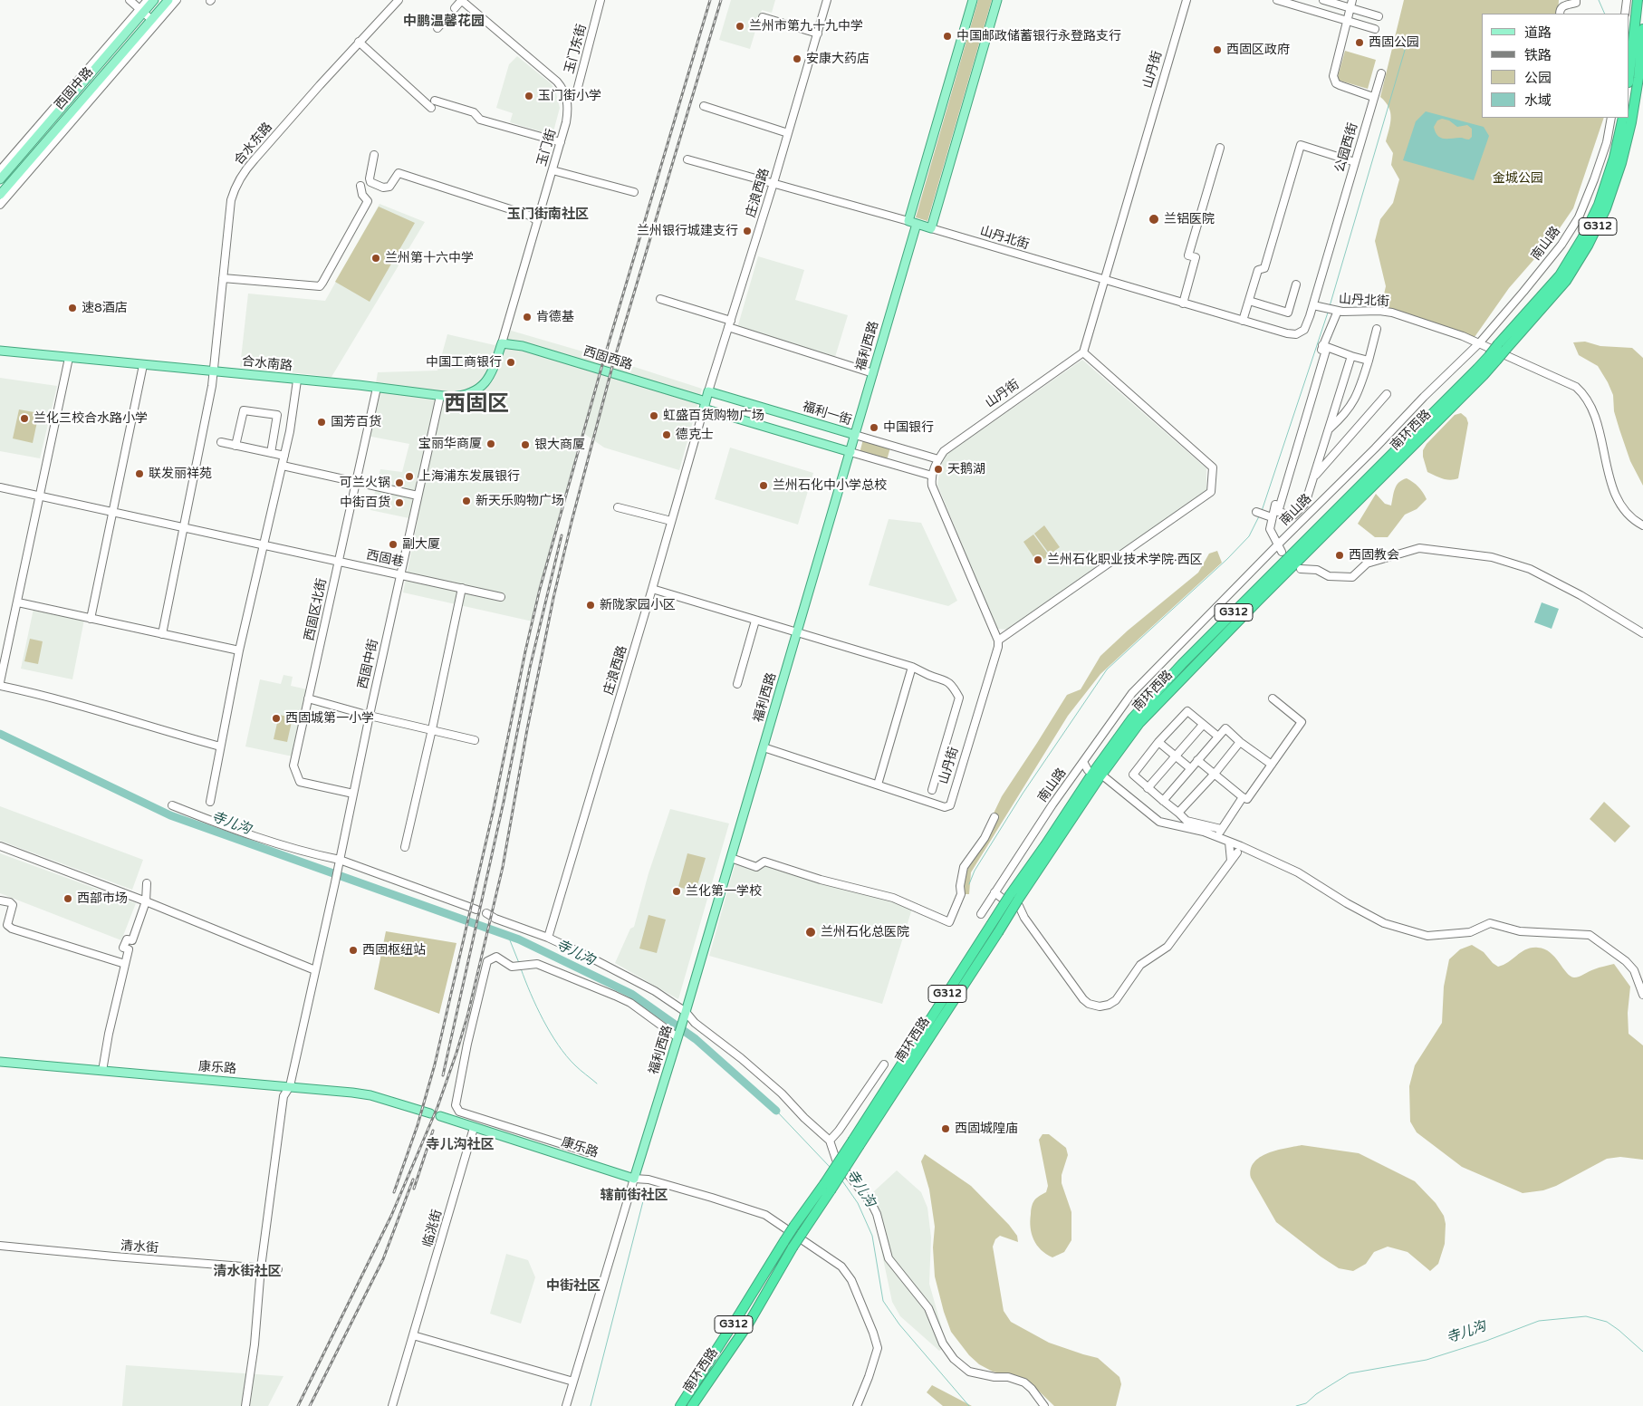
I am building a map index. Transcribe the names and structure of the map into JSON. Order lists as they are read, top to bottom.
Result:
{
  "streets": {
    "highway": ["G312", "南环西路"],
    "main road": [
      "西固中路",
      "福利西路",
      "西固西路",
      "合水南路",
      "福利一街",
      "康乐路"
    ],
    "street": [
      "玉门东街",
      "山丹街",
      "合水东路",
      "玉门街",
      "公园西街",
      "庄浪西路",
      "山丹北街",
      "南山路",
      "西固巷",
      "西固区北街",
      "西固中街",
      "临洮街",
      "清水街"
    ]
  },
  "crossings": [
    ["玉门东街", "玉门街"],
    ["山丹街", "山丹北街"],
    ["山丹街", "福利一街"],
    ["合水东路", "合水南路"],
    ["合水东路", "西固巷"],
    ["玉门街", "西固西路"],
    ["玉门街", "合水南路"],
    ["公园西街", "山丹北街"],
    ["庄浪西路", "西固西路"],
    ["庄浪西路", "福利一街"],
    ["山丹北街", "南山路"],
    ["福利西路", "福利一街"],
    ["福利西路", "康乐路"],
    ["西固西路", "合水南路"],
    ["合水南路", "西固区北街"],
    ["合水南路", "西固中街"],
    ["西固巷", "西固区北街"],
    ["西固巷", "西固中街"],
    ["西固区北街", "西固中街"],
    ["西固中街", "康乐路"],
    ["西固中街", "清水街"],
    ["康乐路", "临洮街"]
  ],
  "districts": [
    "中鹏温馨花园",
    "玉门街南社区",
    "西固区",
    "寺儿沟社区",
    "辖前街社区",
    "清水街社区",
    "中街社区"
  ],
  "water": ["寺儿沟"],
  "parks": ["金城公园"],
  "places": [
    "兰州市第九十九中学",
    "中国邮政储蓄银行永登路支行",
    "西固公园",
    "西固区政府",
    "安康大药店",
    "玉门街小学",
    "兰铝医院",
    "兰州银行城建支行",
    "兰州第十六中学",
    "速8酒店",
    "肯德基",
    "中国工商银行",
    "虹盛百货购物广场",
    "兰化三校合水路小学",
    "国芳百货",
    "中国银行",
    "德克士",
    "宝丽华商厦",
    "银大商厦",
    "天鹅湖",
    "联发丽祥苑",
    "上海浦东发展银行",
    "可兰火锅",
    "兰州石化中小学总校",
    "新天乐购物广场",
    "中街百货",
    "副大厦",
    "西固教会",
    "兰州石化职业技术学院·西区",
    "新陇家园小区",
    "西固城第一小学",
    "兰化第一学校",
    "西部市场",
    "兰州石化总医院",
    "西固枢纽站",
    "西固城隍庙"
  ],
  "legend": [
    "道路",
    "铁路",
    "公园",
    "水域"
  ]
}
